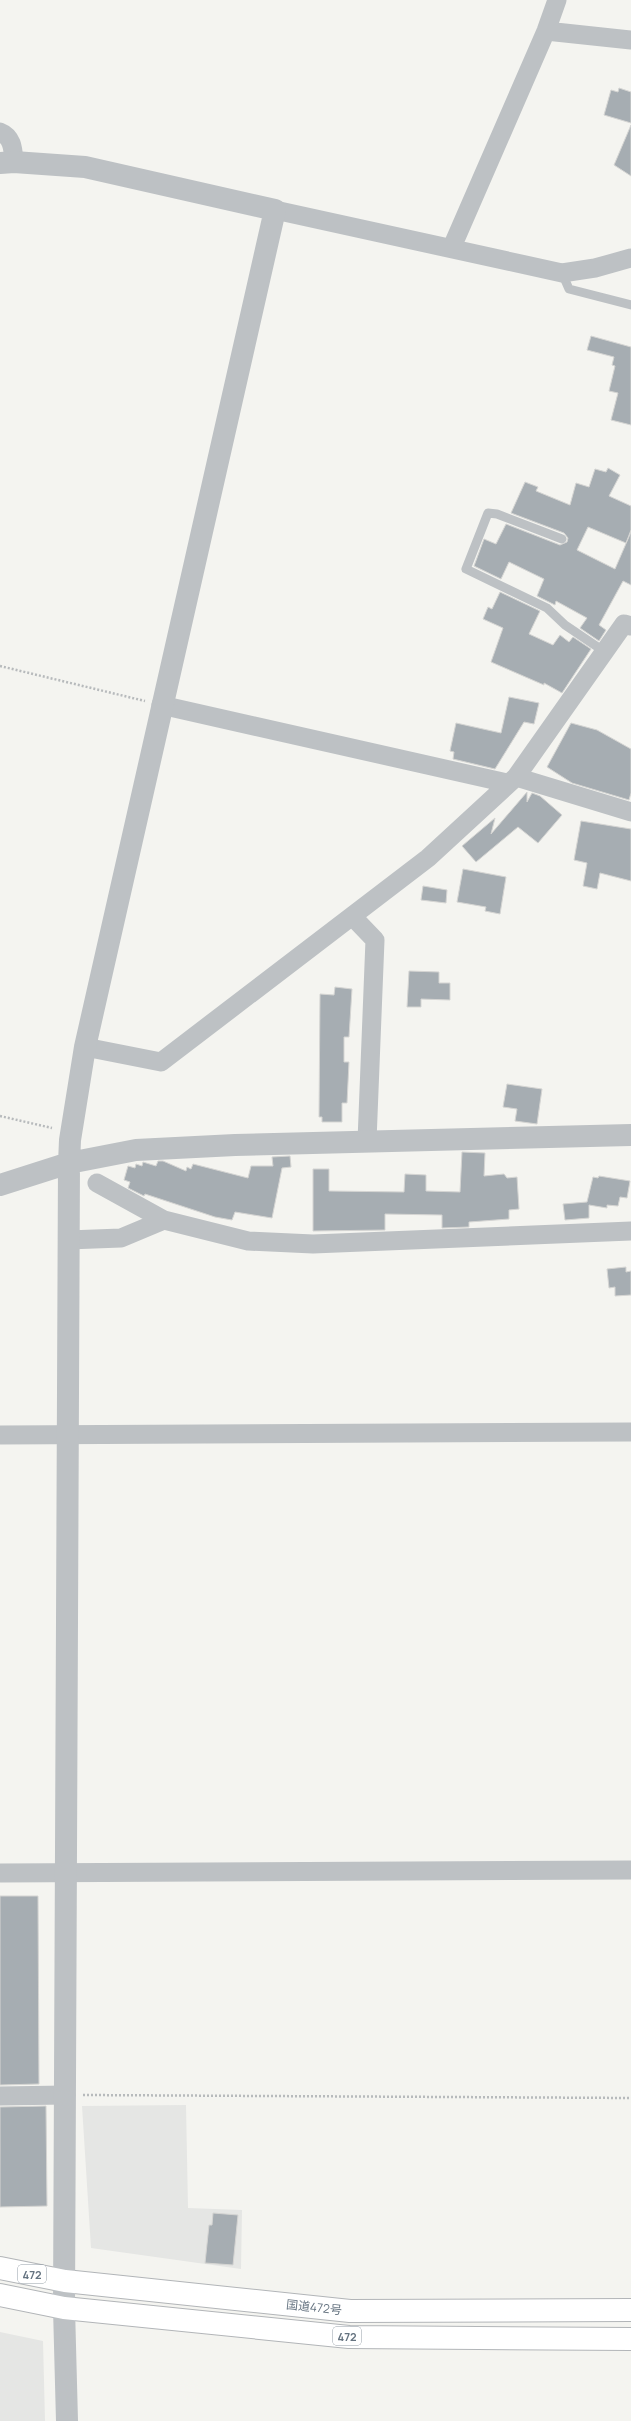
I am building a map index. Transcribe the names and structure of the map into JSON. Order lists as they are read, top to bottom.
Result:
{
  "streets": {
    "highway": ["472", "国道472号"]
  }
}
